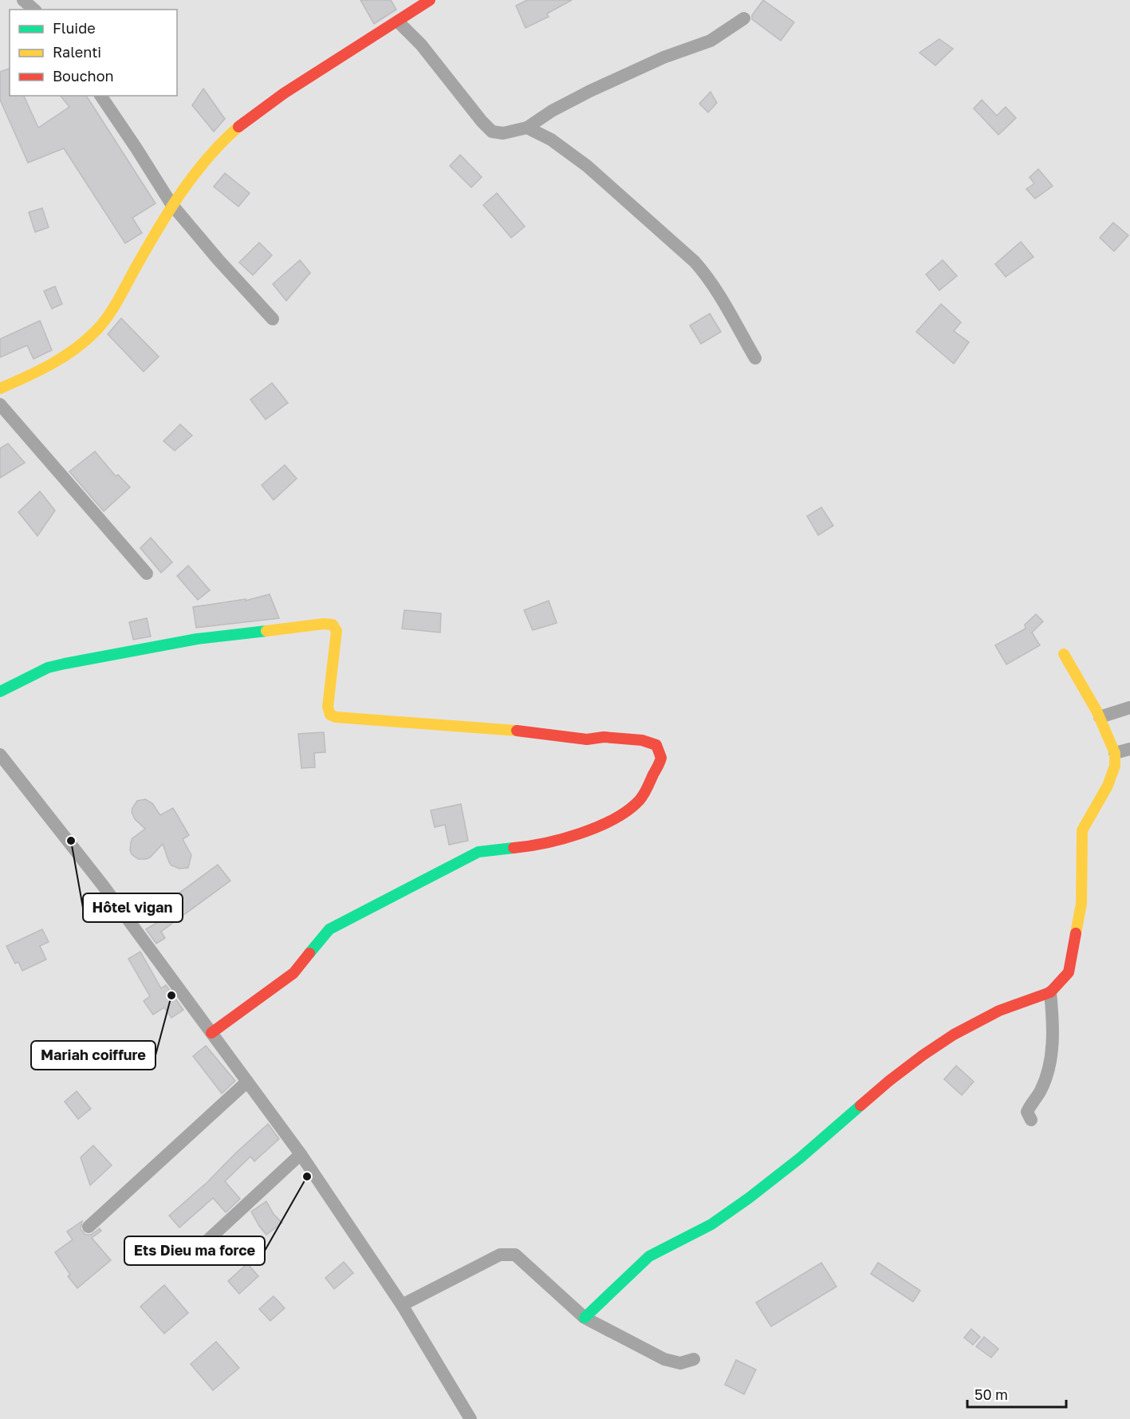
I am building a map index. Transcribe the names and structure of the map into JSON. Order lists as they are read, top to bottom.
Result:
{
  "places": ["Hôtel vigan", "Mariah coiffure", "Ets Dieu ma force"],
  "legend": ["Fluide", "Ralenti", "Bouchon"],
  "scale_bar": "50 m"
}
